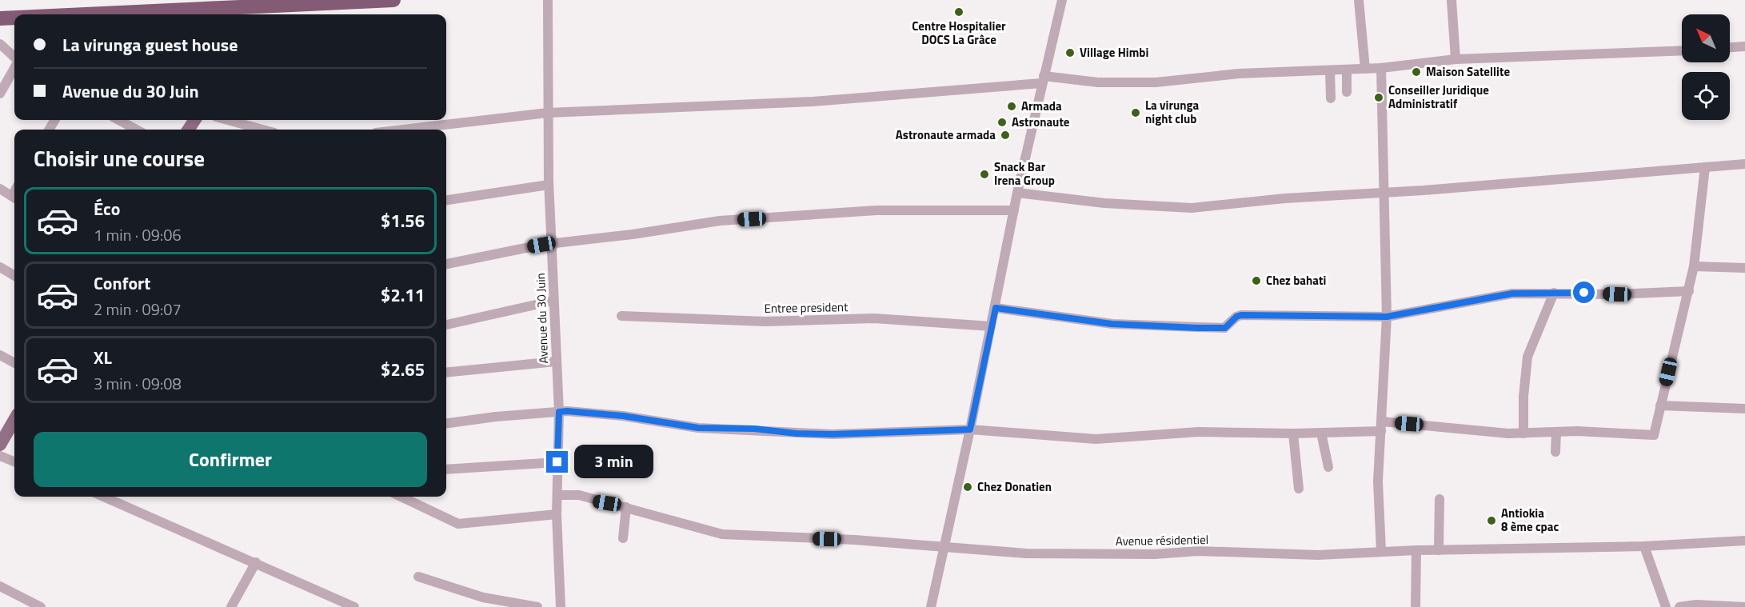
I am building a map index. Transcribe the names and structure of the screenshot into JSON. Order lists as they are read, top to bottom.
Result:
{
  "streets": {
    "street": ["Entree president", "Avenue du 30 Juin", "Avenue résidentiel"]
  },
  "crossings": [
    ["Avenue du 30 Juin", "Avenue résidentiel"]
  ],
  "places": [
    "Centre Hospitalier DOCS La Grâce",
    "Village Himbi",
    "Maison Satellite",
    "Conseiller Juridique Administratif",
    "Armada",
    "La virunga night club",
    "Astronaute",
    "Astronaute armada",
    "Snack Bar Irena Group",
    "Chez bahati",
    "Chez Donatien",
    "Antiokia 8 ème cpac"
  ],
  "north": "top left",
  "page": {
    "banner": ["La virunga guest house", "Avenue du 30 Juin"],
    "heading": "Choisir une course",
    "list": [
      {
        "name": "Éco",
        "note": "1 min · 09:06",
        "value": "$1.56"
      },
      {
        "name": "Confort",
        "note": "2 min · 09:07",
        "value": "$2.11"
      },
      {
        "name": "XL",
        "note": "3 min · 09:08",
        "value": "$2.65"
      }
    ],
    "buttons": "Confirmer",
    "bubble": "3 min"
  }
}
